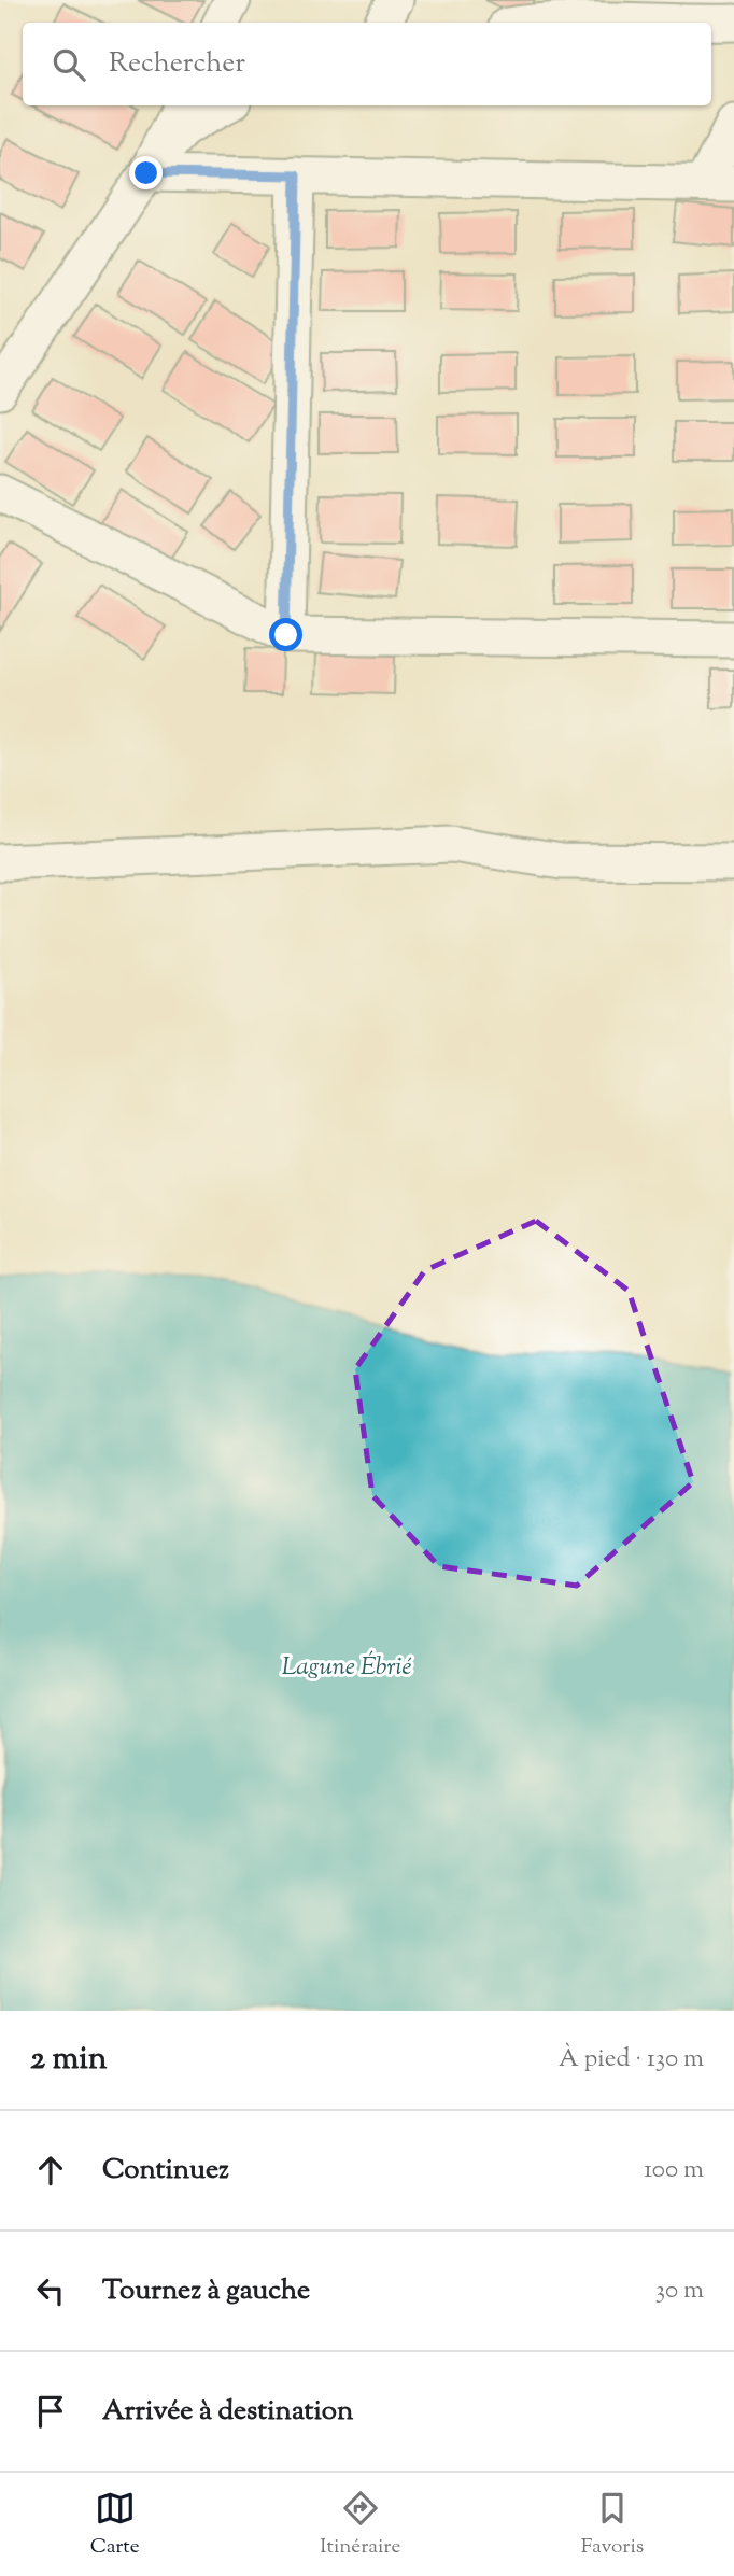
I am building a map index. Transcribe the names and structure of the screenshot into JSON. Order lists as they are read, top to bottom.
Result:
{
  "water": ["Lagune Ébrié"],
  "page": {
    "search": "Rechercher",
    "heading": ["2 min", "À pied · 130 m"],
    "list": [
      ["Continuez", "100 m"],
      ["Tournez à gauche", "30 m"],
      "Arrivée à destination"
    ],
    "nav": ["Carte", "Itinéraire", "Favoris"]
  }
}
